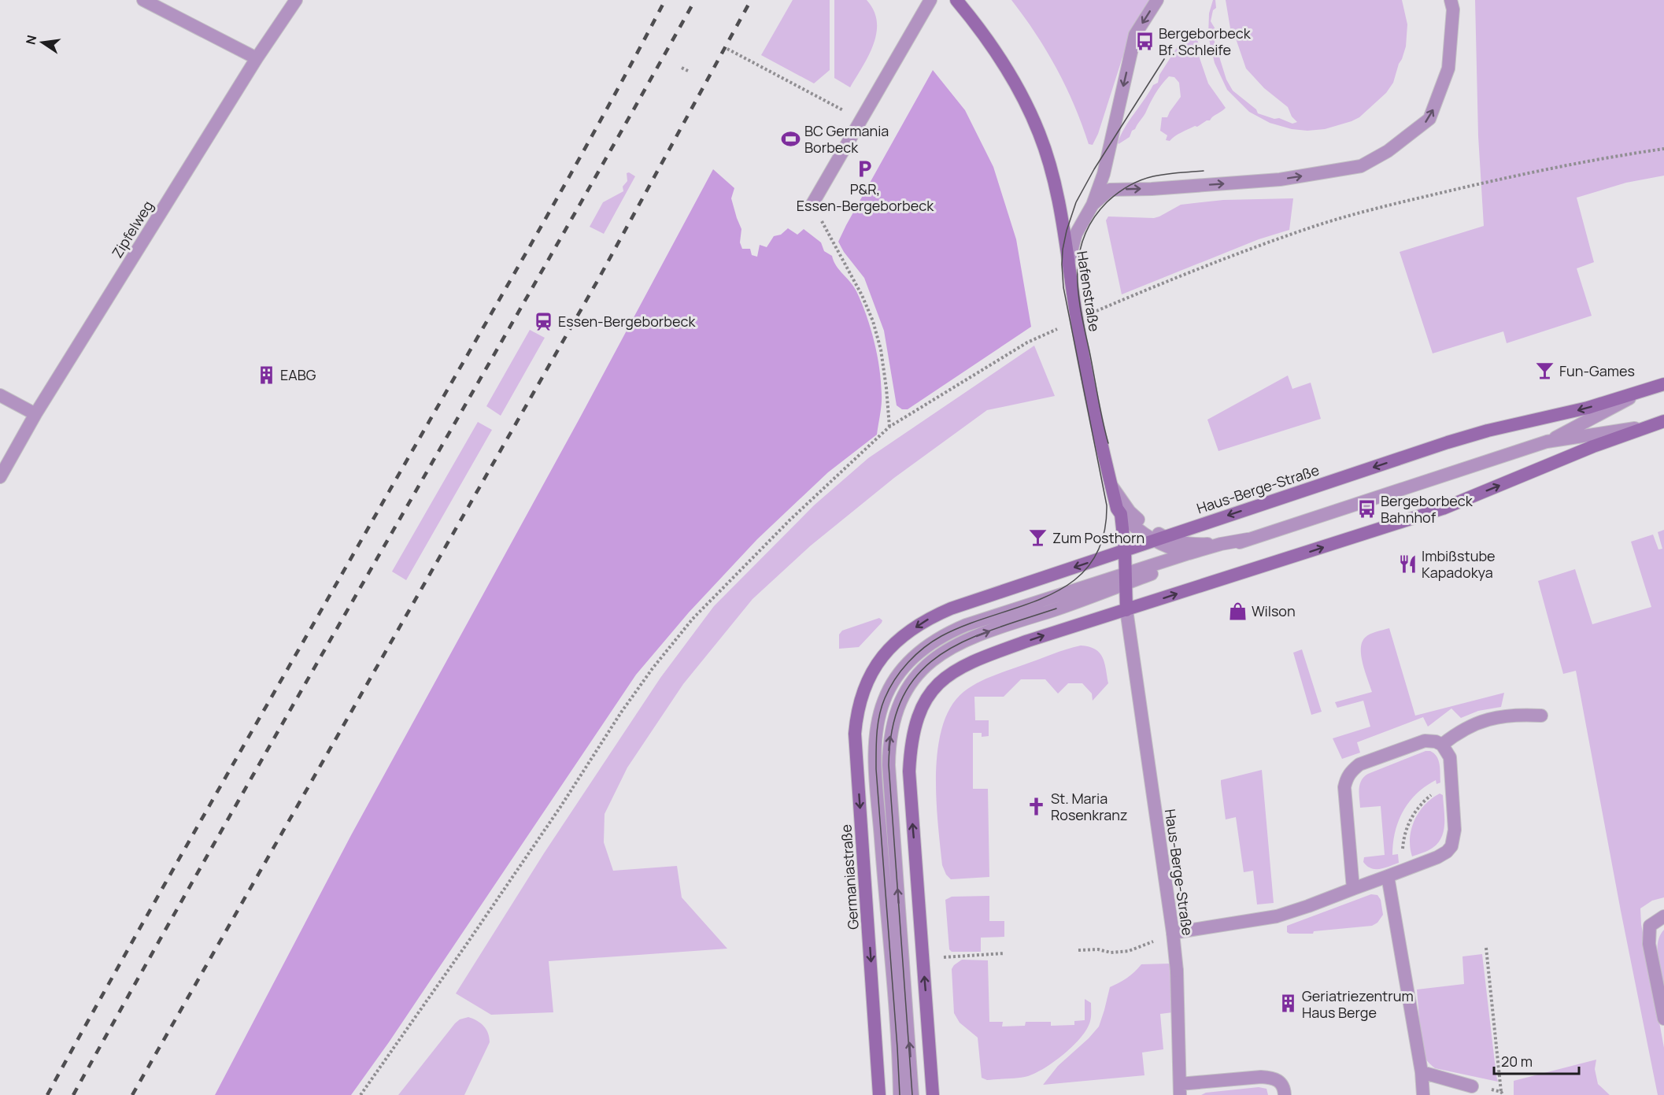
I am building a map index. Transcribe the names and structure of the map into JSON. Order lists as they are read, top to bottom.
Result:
{
  "streets": {
    "main road": ["Hafenstraße", "Haus-Berge-Straße", "Germaniastraße"],
    "street": ["Zipfelweg"]
  },
  "crossings": [
    ["Hafenstraße", "Haus-Berge-Straße"],
    ["Haus-Berge-Straße", "Germaniastraße"]
  ],
  "places": {
    "bus stop": ["Bergeborbeck Bf. Schleife", "Bergeborbeck Bahnhof"],
    "sports": ["BC Germania Borbeck"],
    "parking": ["P&R, Essen-Bergeborbeck"],
    "station": ["Essen-Bergeborbeck"],
    "bar": ["Fun-Games", "Zum Posthorn"],
    "building": ["EABG", "Geriatriezentrum Haus Berge"],
    "restaurant": ["Imbißstube Kapadokya"],
    "shop": ["Wilson"],
    "church": ["St. Maria Rosenkranz"]
  },
  "scale_bar": "20 m",
  "north": "left"
}
